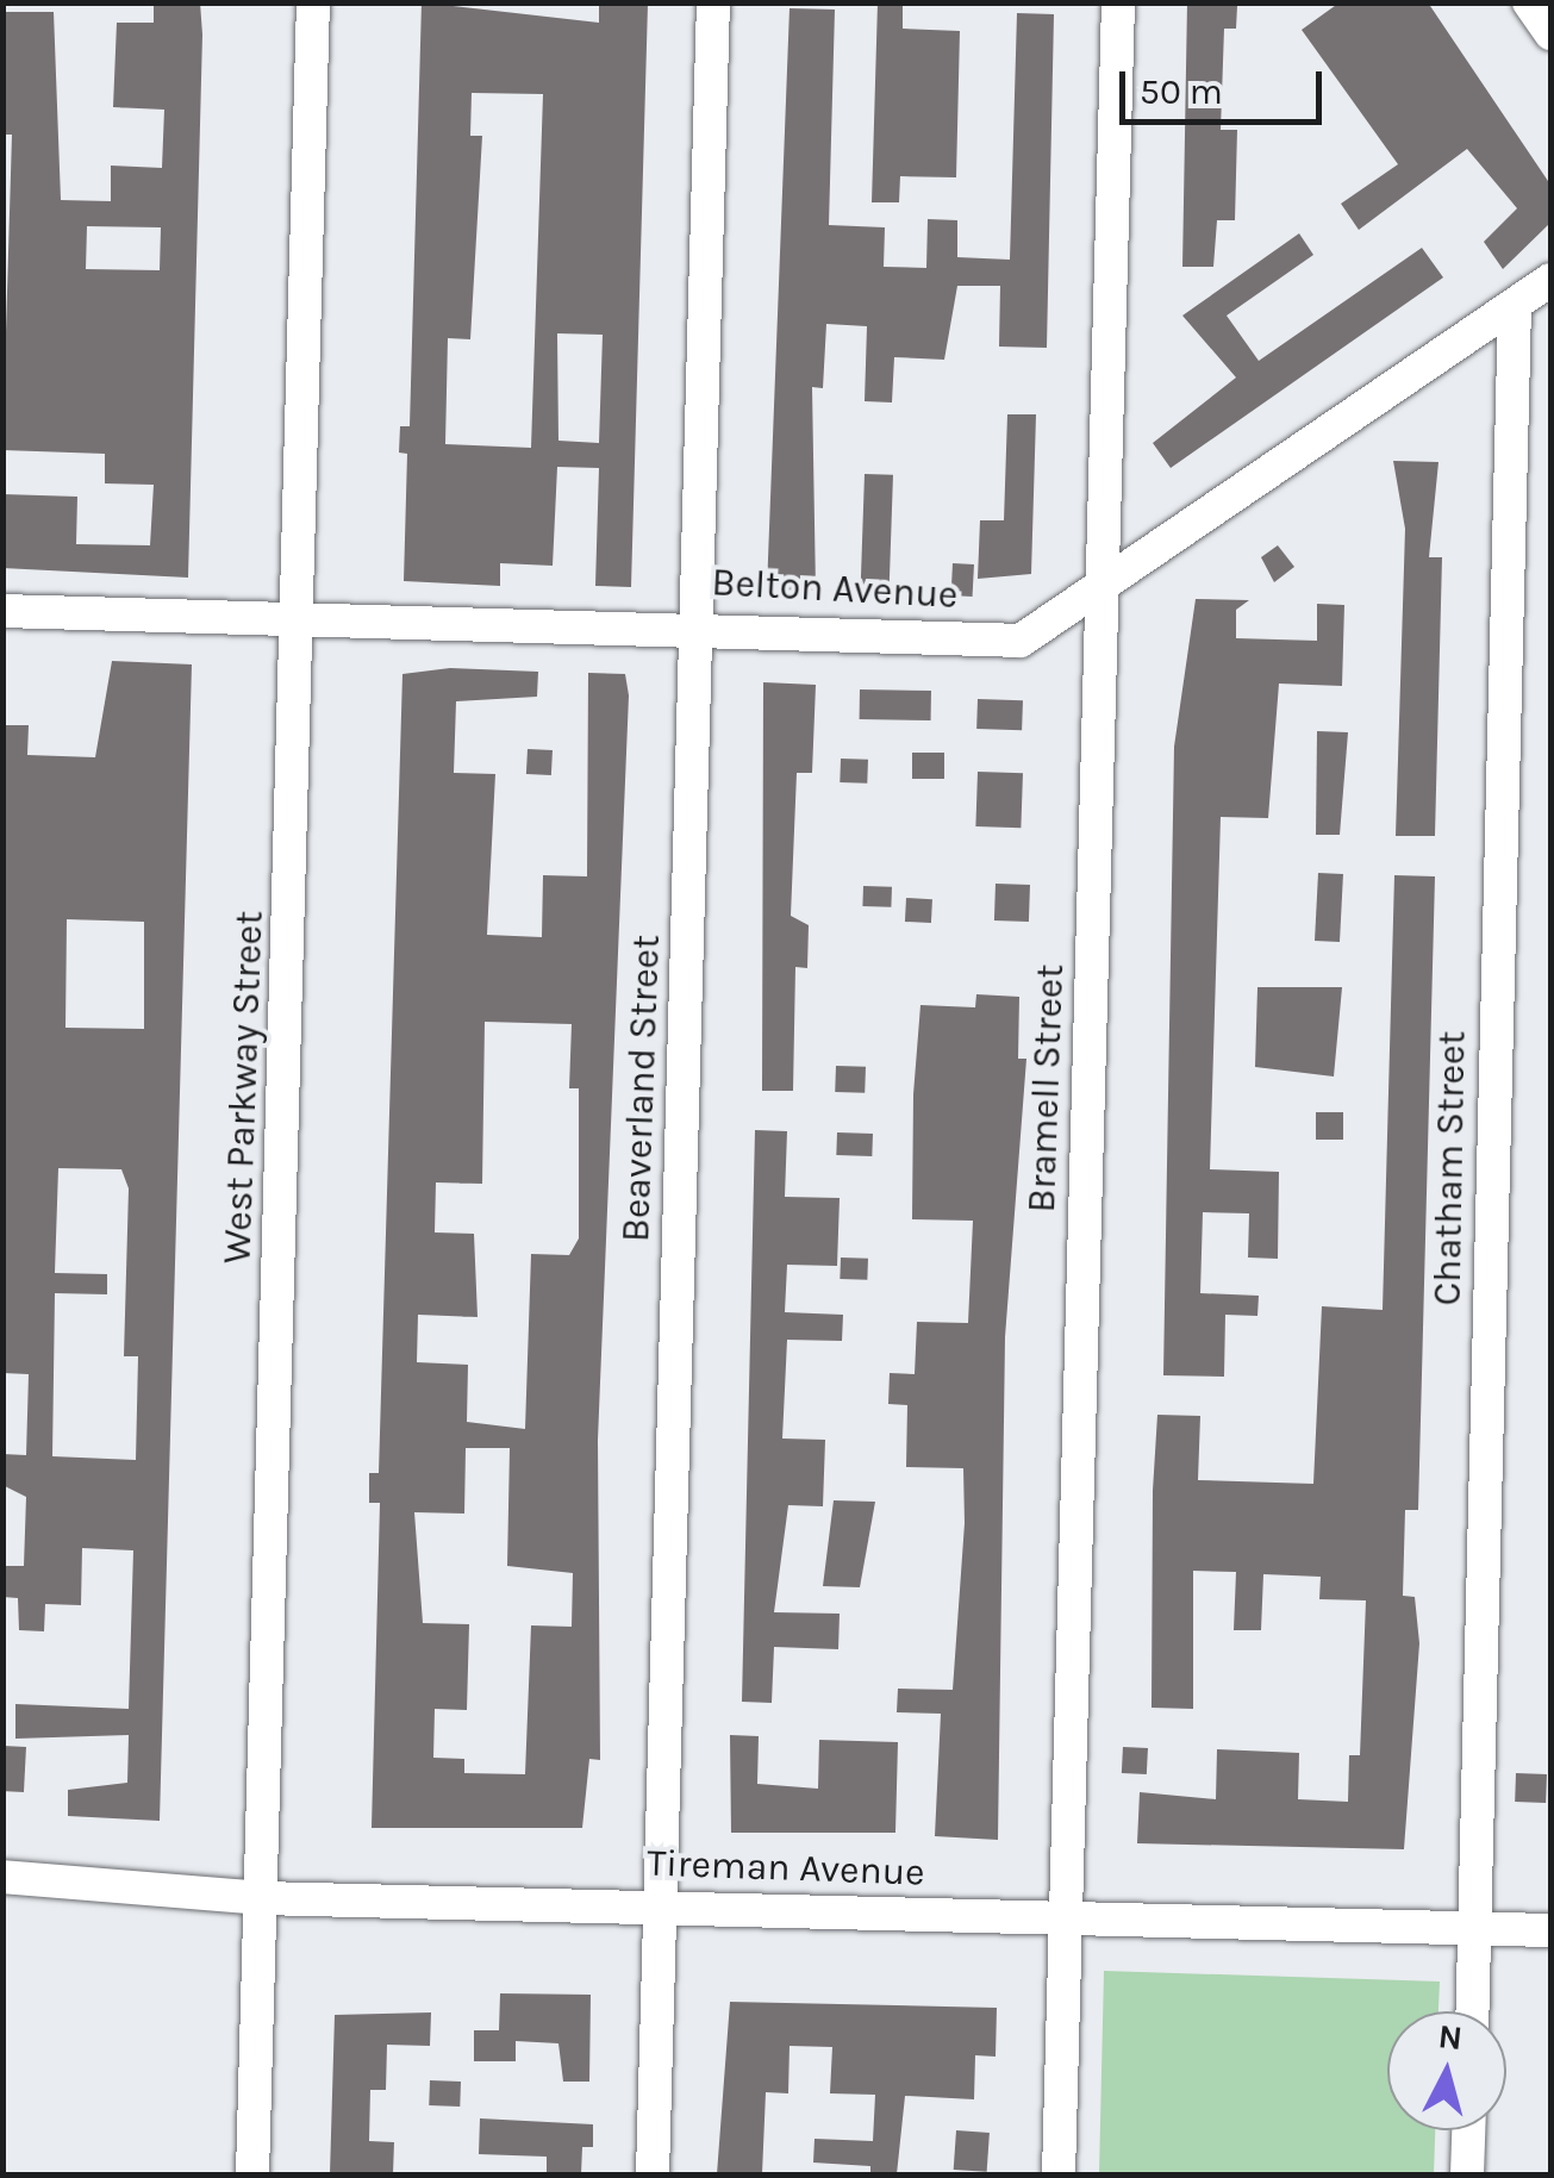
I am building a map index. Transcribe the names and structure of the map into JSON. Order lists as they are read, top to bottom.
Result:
{
  "streets": {
    "street": [
      "Belton Avenue",
      "West Parkway Street",
      "Beaverland Street",
      "Bramell Street",
      "Chatham Street",
      "Tireman Avenue"
    ]
  },
  "crossings": [
    ["Belton Avenue", "West Parkway Street"],
    ["Belton Avenue", "Beaverland Street"],
    ["Belton Avenue", "Bramell Street"],
    ["Belton Avenue", "Chatham Street"],
    ["West Parkway Street", "Tireman Avenue"],
    ["Beaverland Street", "Tireman Avenue"],
    ["Bramell Street", "Tireman Avenue"],
    ["Chatham Street", "Tireman Avenue"]
  ],
  "scale_bar": "50 m",
  "north": "top"
}
